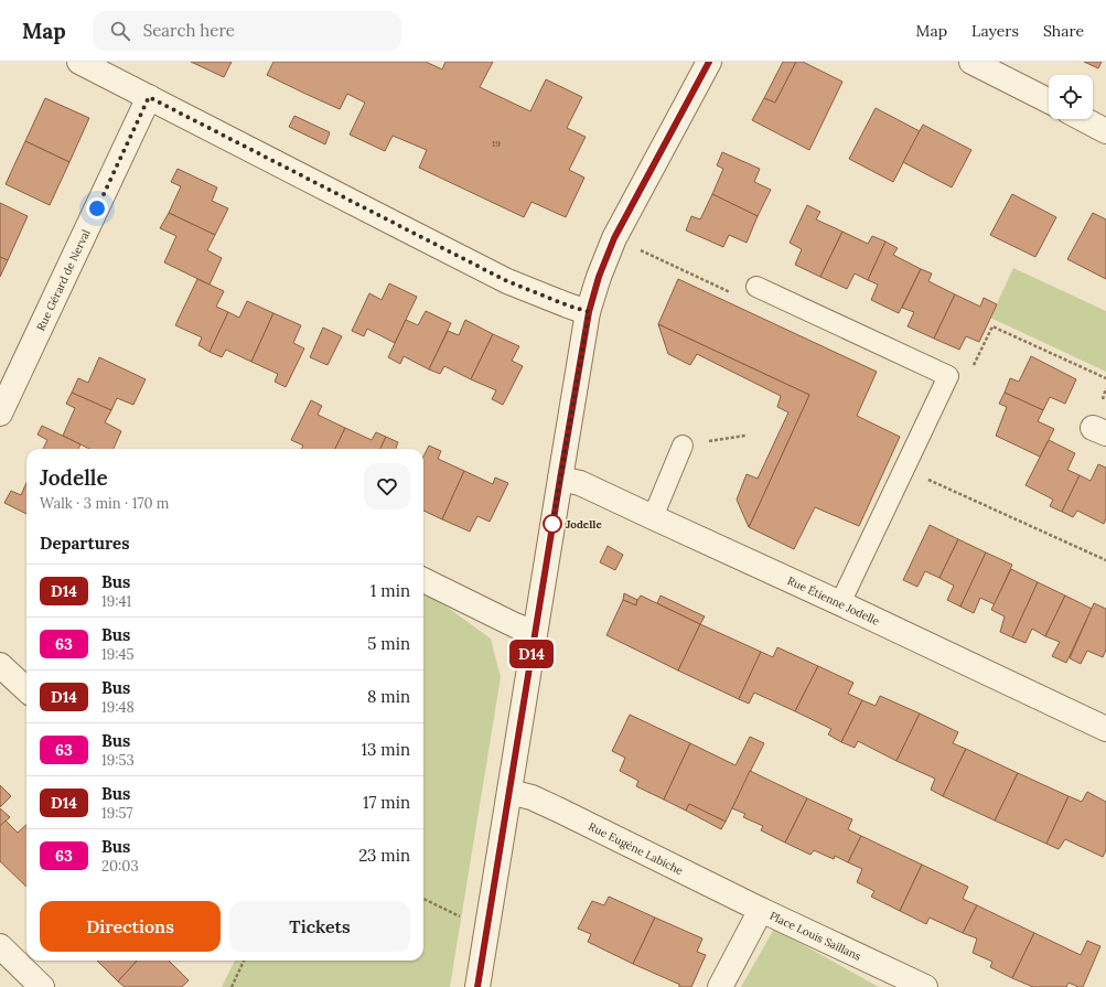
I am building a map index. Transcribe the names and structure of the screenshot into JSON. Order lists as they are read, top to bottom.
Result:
{
  "streets": {
    "street": [
      "Rue Gérard de Nerval",
      "Rue Étienne Jodelle",
      "Rue Eugène Labiche",
      "Place Louis Saillans"
    ]
  },
  "crossings": [
    ["Rue Eugène Labiche", "Place Louis Saillans"]
  ],
  "places": ["Jodelle"],
  "lines": ["bus line D14"],
  "house_numbers": ["19"],
  "page": {
    "header": "Map",
    "search": "Search here",
    "nav": ["Map", "Layers", "Share"],
    "on_map": "D14",
    "heading": [
      ["Jodelle", "Walk · 3 min · 170 m"],
      "Departures"
    ],
    "list": [
      {
        "mark": "D14",
        "name": "Bus",
        "note": "19:41",
        "value": "1 min"
      },
      {
        "mark": "63",
        "name": "Bus",
        "note": "19:45",
        "value": "5 min"
      },
      {
        "mark": "D14",
        "name": "Bus",
        "note": "19:48",
        "value": "8 min"
      },
      {
        "mark": "63",
        "name": "Bus",
        "note": "19:53",
        "value": "13 min"
      },
      {
        "mark": "D14",
        "name": "Bus",
        "note": "19:57",
        "value": "17 min"
      },
      {
        "mark": "63",
        "name": "Bus",
        "note": "20:03",
        "value": "23 min"
      }
    ],
    "buttons": ["Directions", "Tickets"]
  }
}
